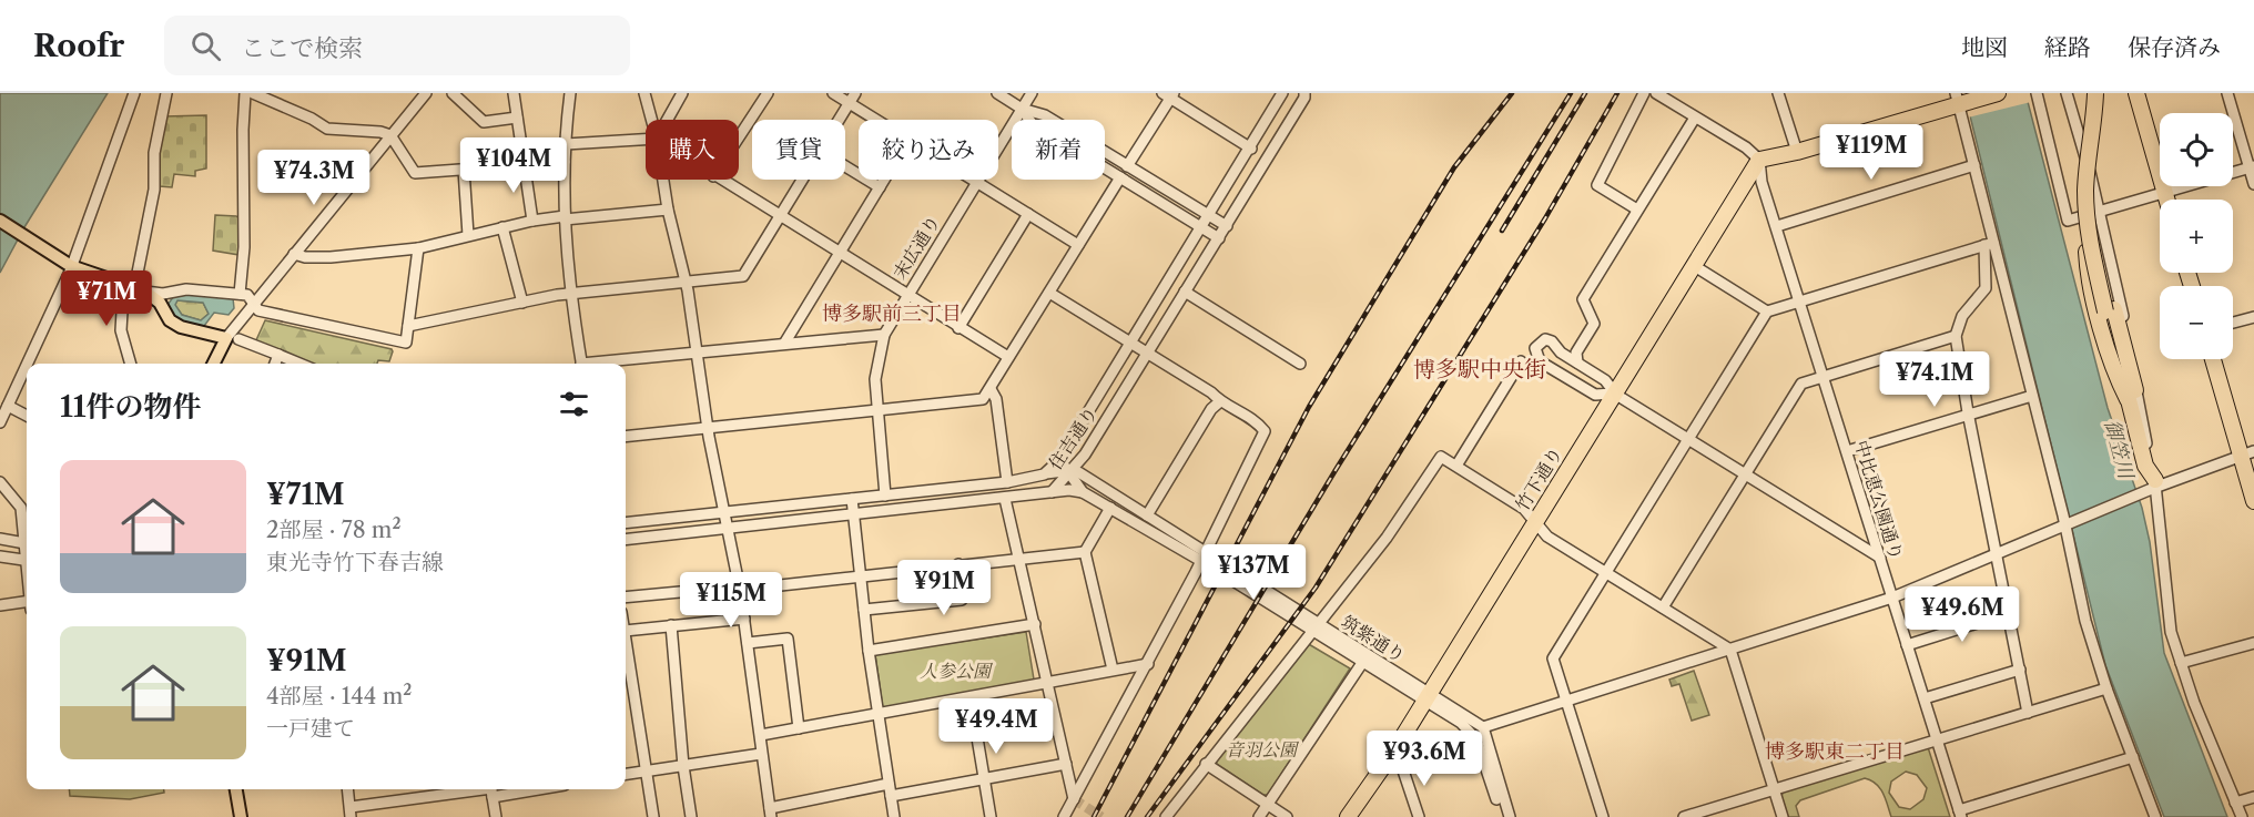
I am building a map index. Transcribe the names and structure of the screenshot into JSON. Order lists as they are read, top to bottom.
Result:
{
  "streets": {
    "highway": ["竹下通り"],
    "street": [
      "末広通り",
      "住吉通り",
      "中比恵公園通り",
      "筑紫通り"
    ]
  },
  "crossings": [
    ["末広通り", "住吉通り"],
    ["住吉通り", "筑紫通り"],
    ["竹下通り", "中比恵公園通り"],
    ["竹下通り", "筑紫通り"]
  ],
  "districts": ["博多駅前三丁目", "博多駅中央街", "博多駅東二丁目"],
  "water": ["御笠川"],
  "parks": ["人参公園", "音羽公園"],
  "page": {
    "header": "Roofr",
    "search": "ここで検索",
    "nav": ["地図", "経路", "保存済み"],
    "map_buttons": ["+", "−"],
    "chip": [
      "購入",
      "賃貸",
      "絞り込み",
      "新着"
    ],
    "price": [
      "¥119M",
      "¥104M",
      "¥74.3M",
      "¥71M",
      "¥74.1M",
      "¥137M",
      "¥91M",
      "¥115M",
      "¥49.6M",
      "¥49.4M",
      "¥93.6M"
    ],
    "heading": "11件の物件",
    "list": [
      {
        "name": "¥71M",
        "note": "2部屋 · 78 m² · 東光寺竹下春吉線"
      },
      {
        "name": "¥91M",
        "note": "4部屋 · 144 m² · 一戸建て"
      }
    ]
  }
}
